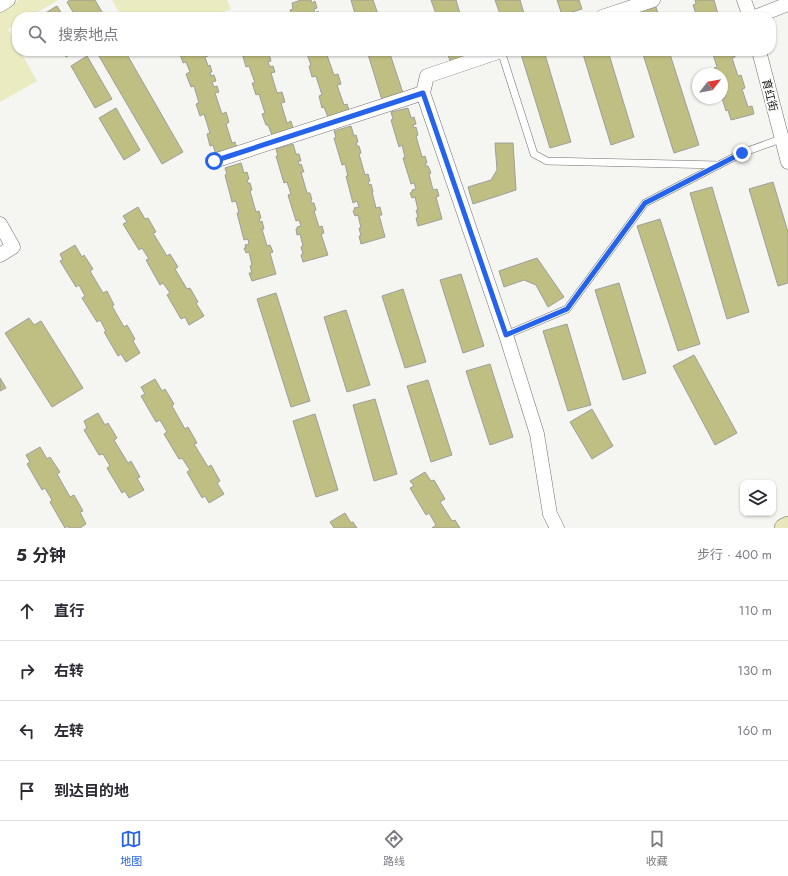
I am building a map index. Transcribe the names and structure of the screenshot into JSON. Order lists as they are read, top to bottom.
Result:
{
  "streets": {
    "street": ["育红街"]
  },
  "north": "top right",
  "page": {
    "search": "搜索地点",
    "heading": ["5 分钟", "步行 · 400 m"],
    "list": [
      ["直行", "110 m"],
      ["右转", "130 m"],
      ["左转", "160 m"],
      "到达目的地"
    ],
    "nav": ["地图", "路线", "收藏"]
  }
}
